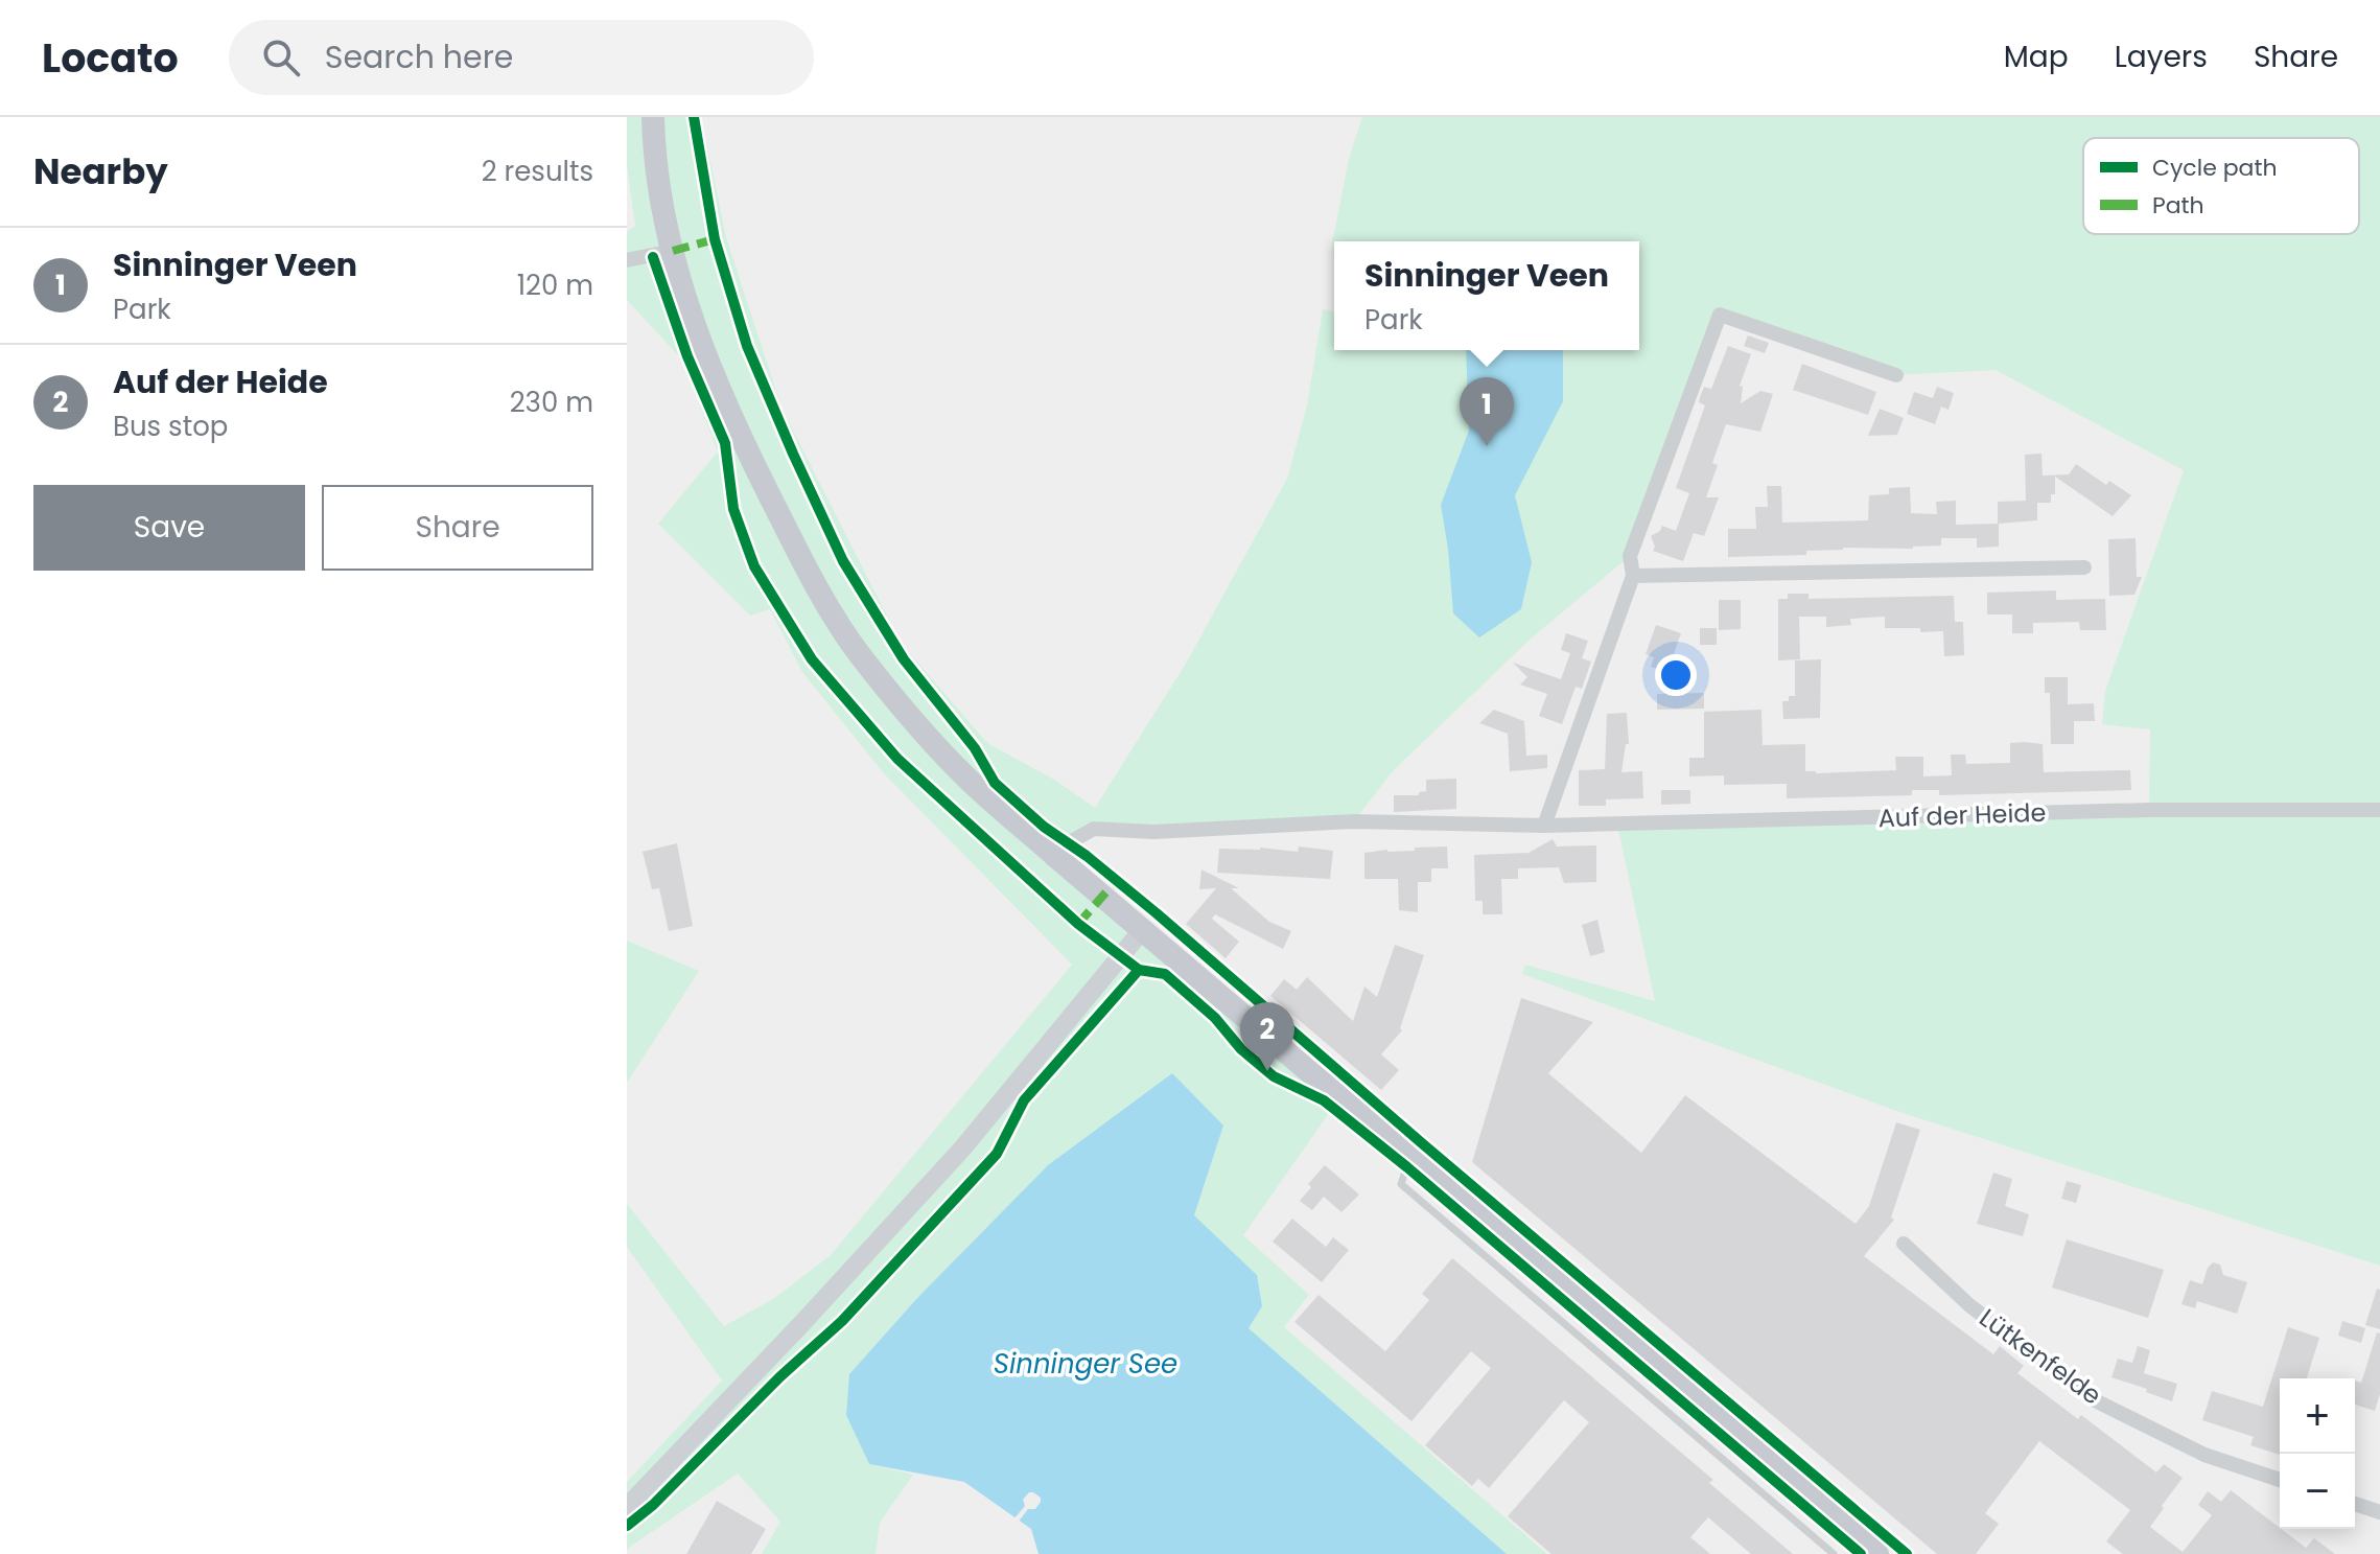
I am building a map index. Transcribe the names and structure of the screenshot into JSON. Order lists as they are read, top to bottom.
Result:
{
  "streets": {
    "street": ["Auf der Heide", "Lütkenfelde"]
  },
  "water": ["Sinninger See"],
  "legend": ["Cycle path", "Path"],
  "page": {
    "header": "Locato",
    "search": "Search here",
    "nav": ["Map", "Layers", "Share"],
    "heading": ["Nearby", "2 results"],
    "list": [
      {
        "mark": "1",
        "name": "Sinninger Veen",
        "note": "Park",
        "value": "120 m"
      },
      {
        "mark": "2",
        "name": "Auf der Heide",
        "note": "Bus stop",
        "value": "230 m"
      }
    ],
    "popup": ["Sinninger Veen", "Park"],
    "pins": ["1", "2"],
    "buttons": ["Save", "Share"],
    "map_buttons": ["+", "−"]
  }
}
